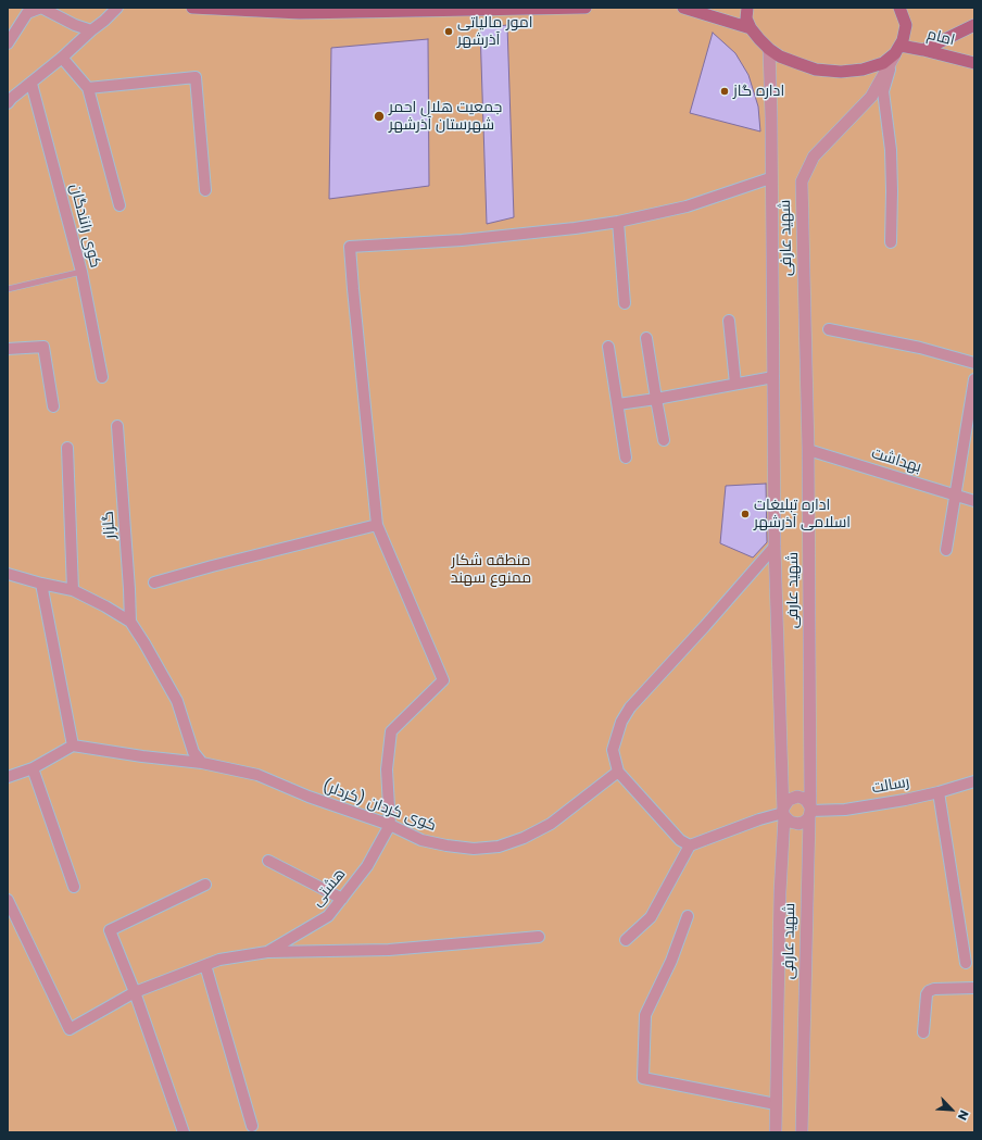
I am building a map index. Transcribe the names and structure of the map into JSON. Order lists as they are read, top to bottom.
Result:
{
  "streets": {
    "main road": ["امام"],
    "street": [
      "کوی رانندگان",
      "شهید عارفی",
      "بهداشت",
      "گلزار",
      "رسالت",
      "کوی کردان (کردلر)",
      "هشتی"
    ]
  },
  "crossings": [
    ["امام", "شهید عارفی"],
    ["شهید عارفی", "بهداشت"],
    ["شهید عارفی", "رسالت"],
    ["کوی کردان (کردلر)", "هشتی"]
  ],
  "parks": ["منطقه شکار ممنوع سهند"],
  "places": [
    "امور مالیاتی آذرشهر",
    "اداره گاز",
    "جمعیت هلال احمر شهرستان آذرشهر",
    "اداره تبلیغات اسلامی آذرشهر"
  ],
  "north": "bottom right"
}
